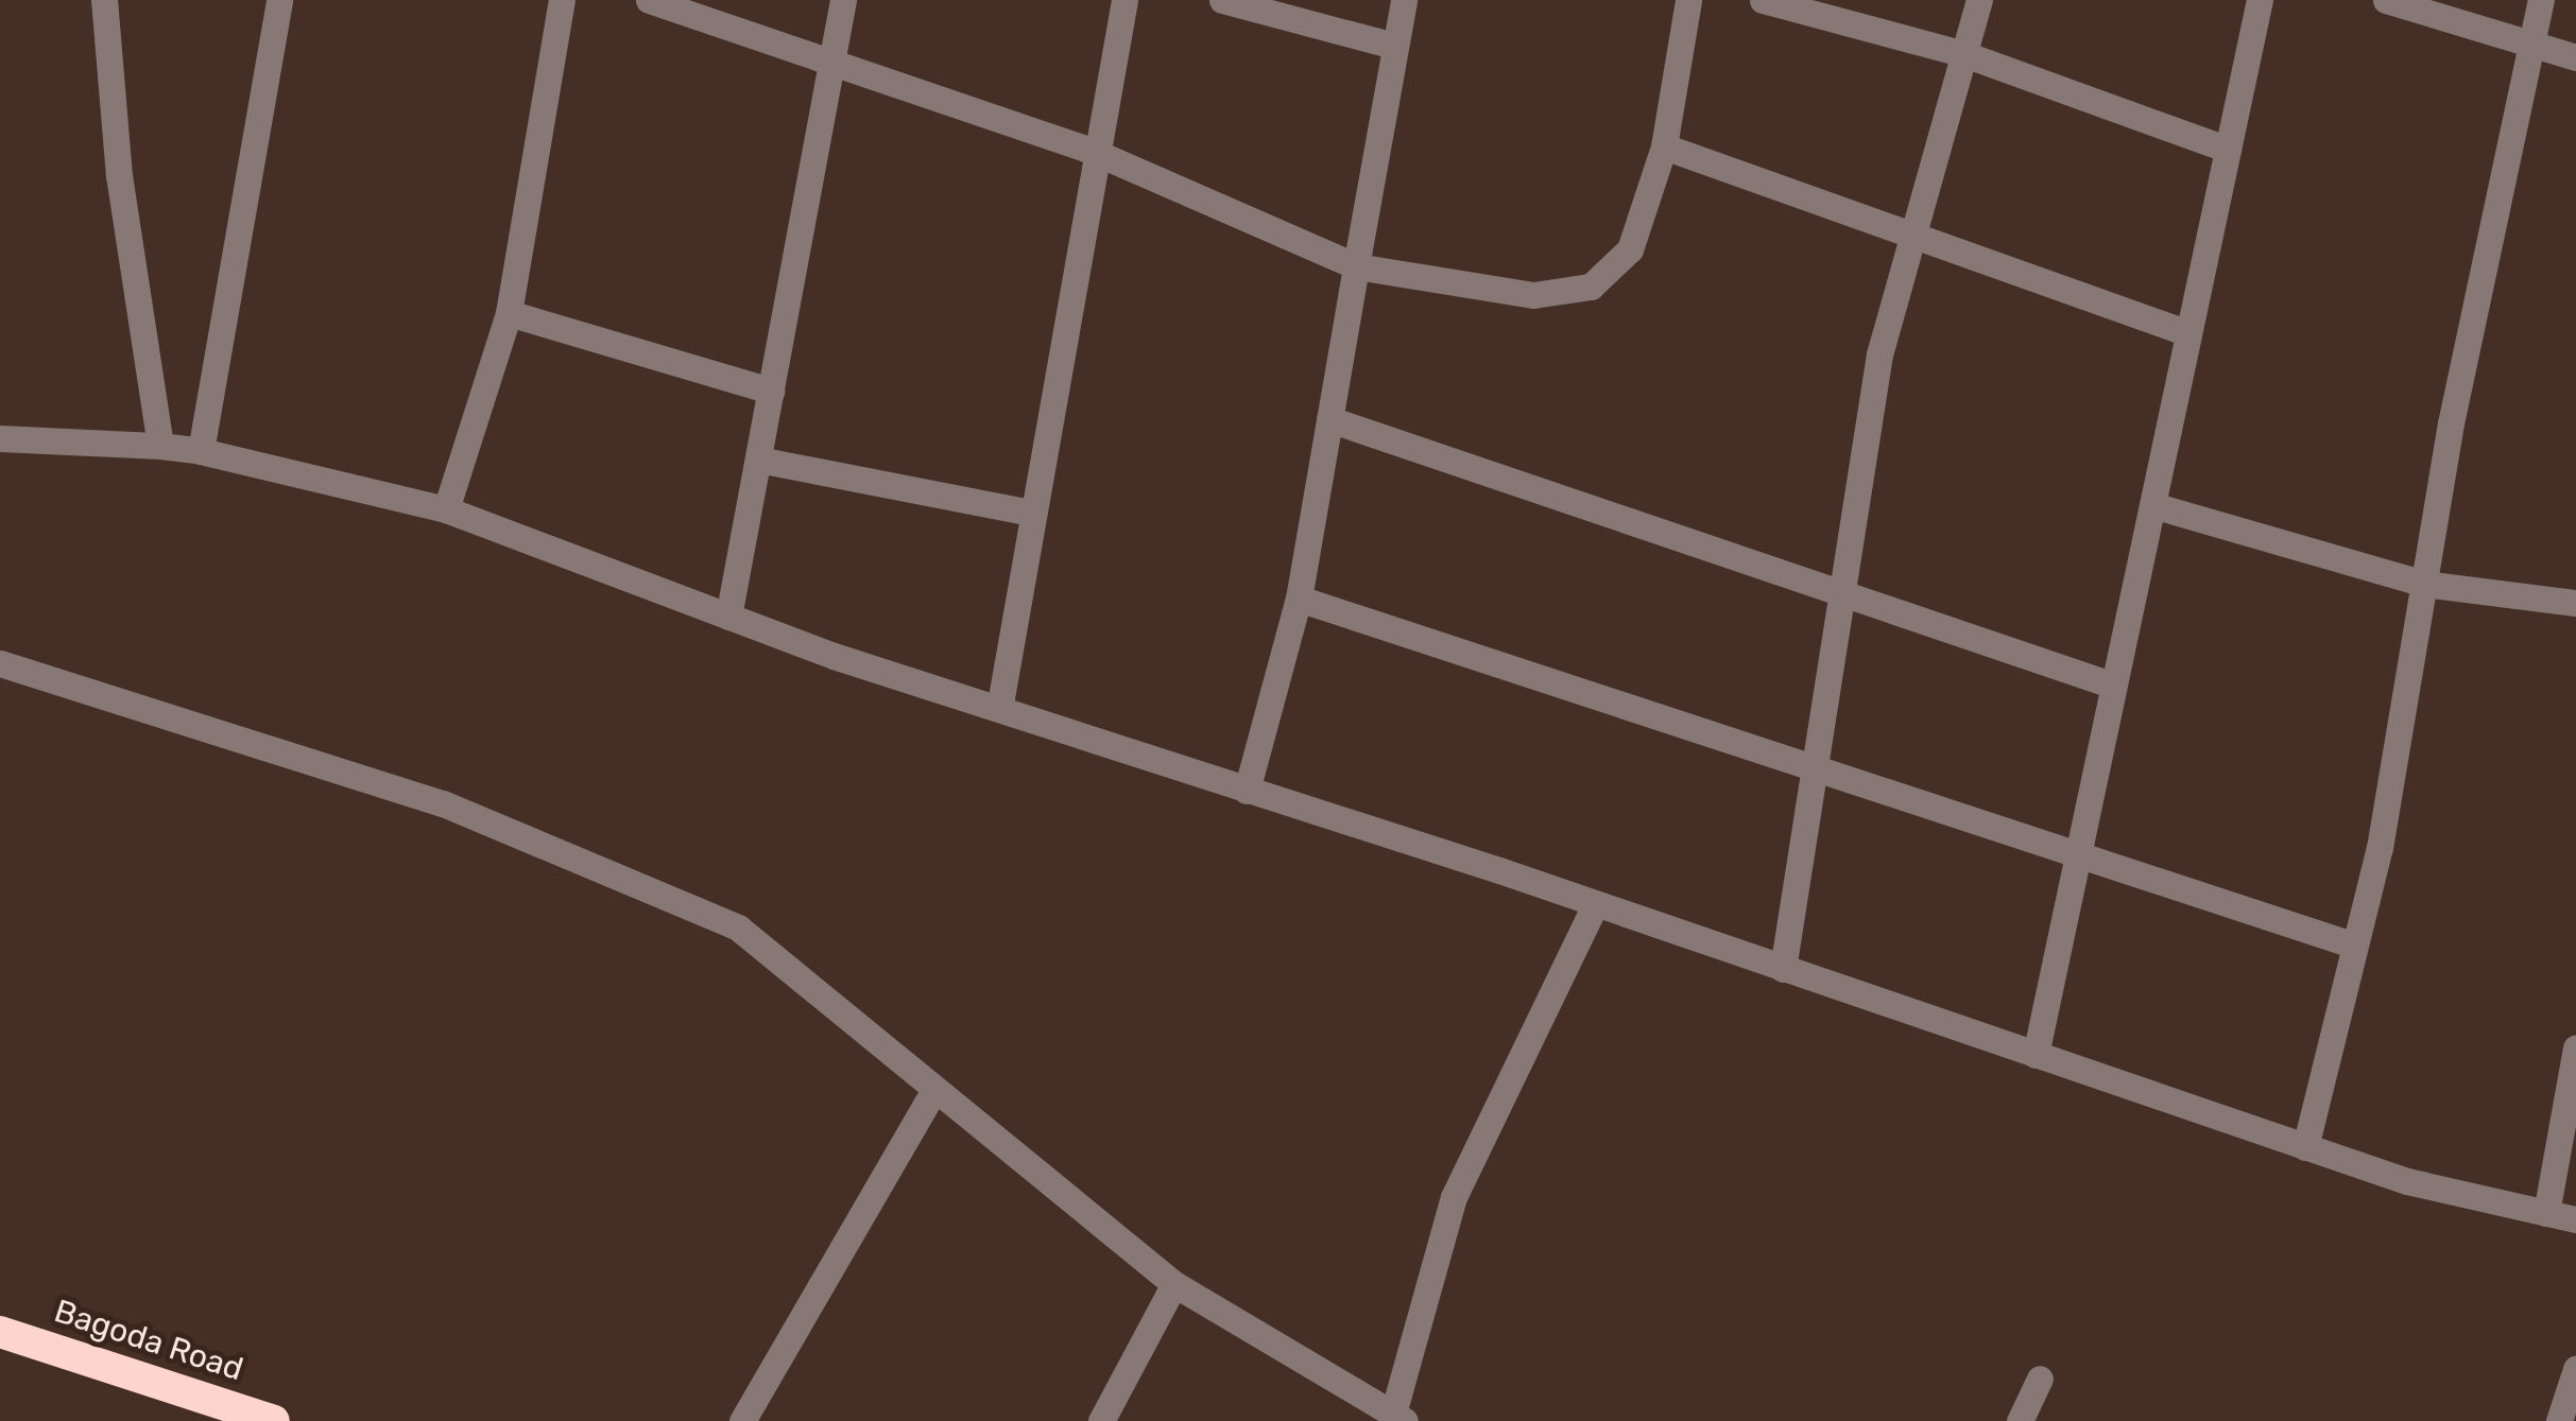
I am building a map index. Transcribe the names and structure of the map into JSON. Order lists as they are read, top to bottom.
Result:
{
  "streets": {
    "highway": ["Bagoda Road"]
  }
}
